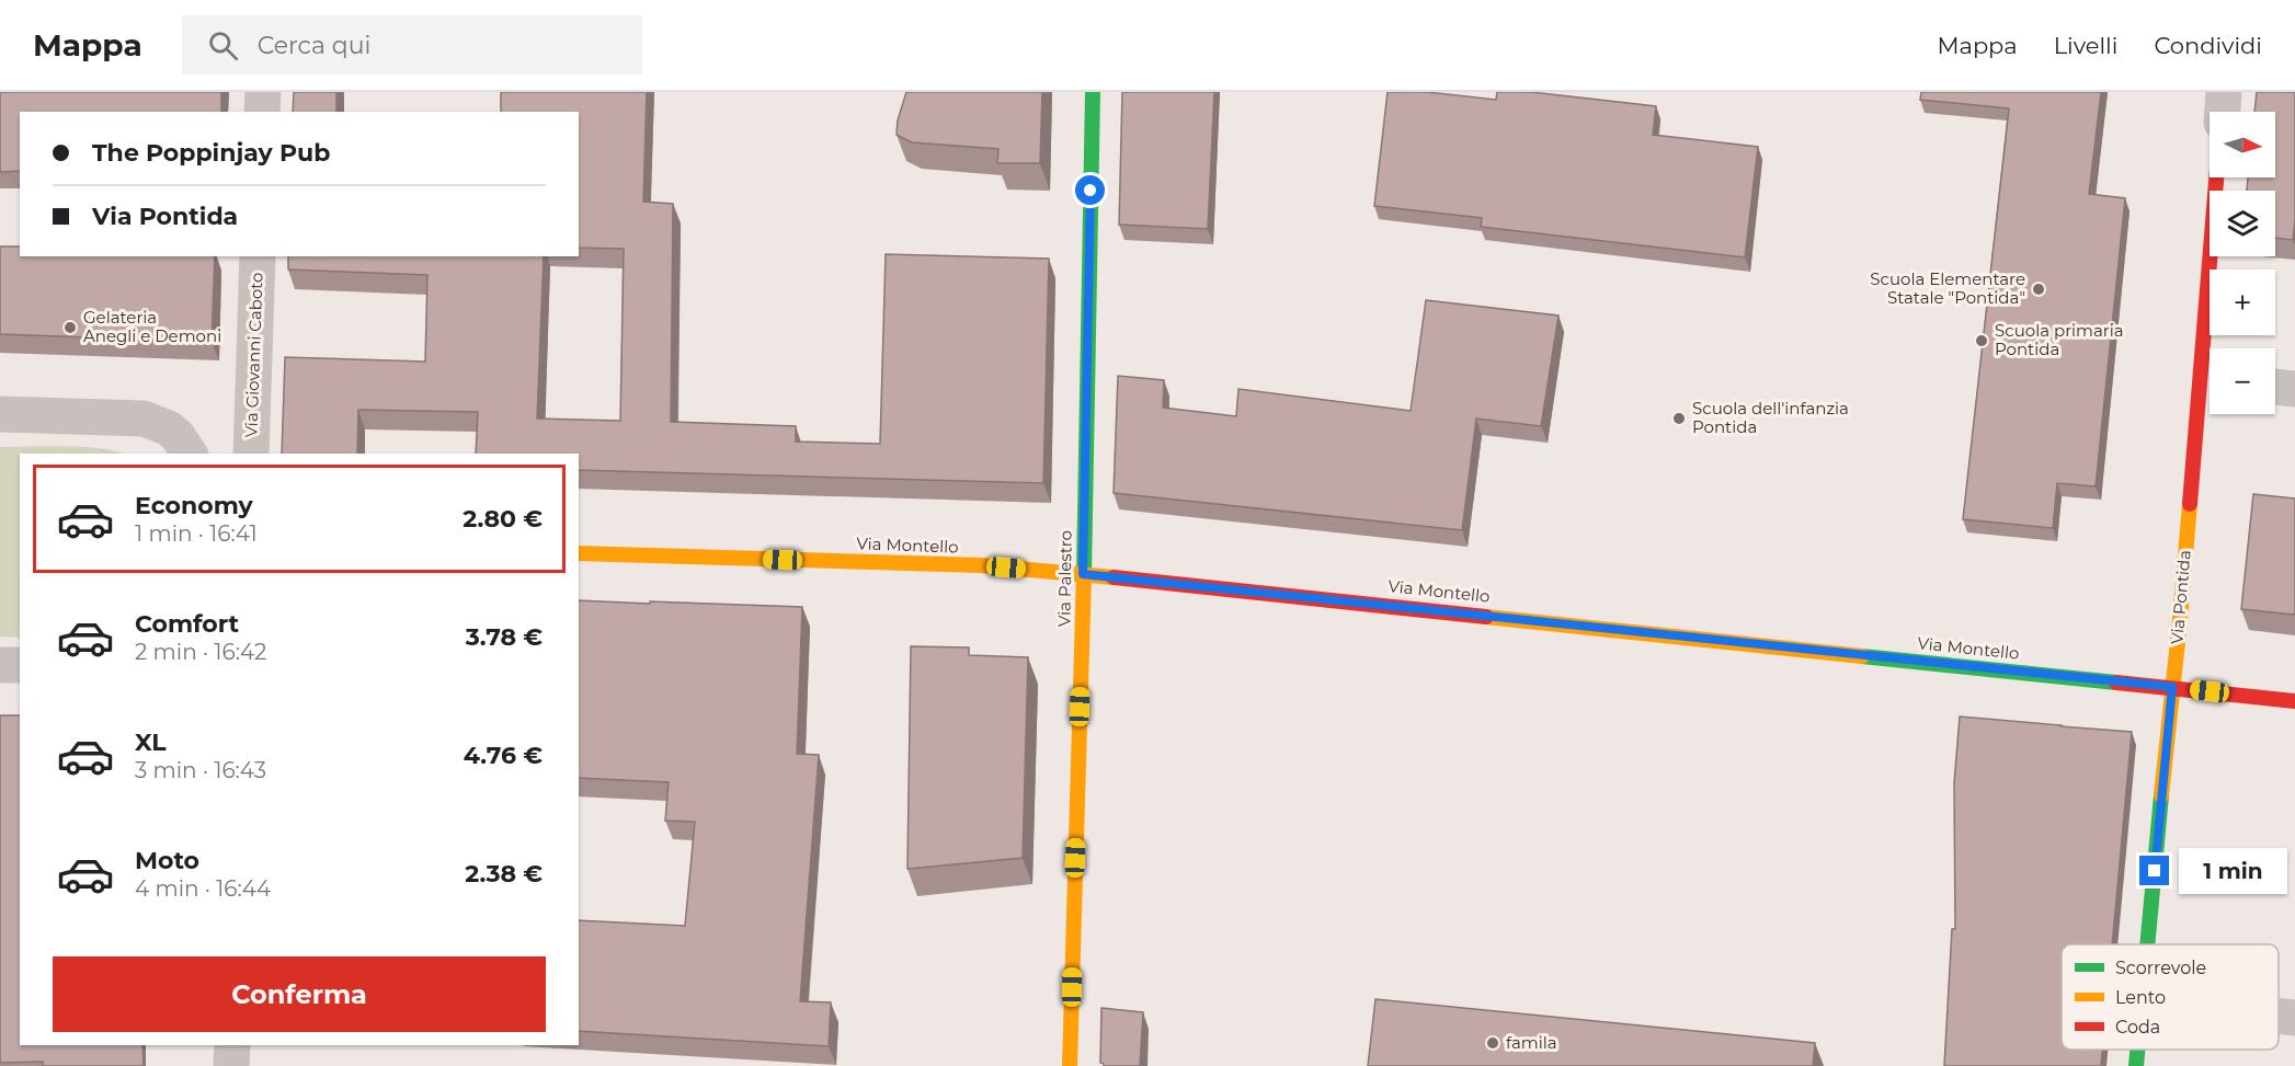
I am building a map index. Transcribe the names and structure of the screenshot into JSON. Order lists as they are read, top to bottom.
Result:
{
  "streets": {
    "street": [
      "Via Giovanni Caboto",
      "Via Montello",
      "Via Palestro",
      "Via Pontida"
    ]
  },
  "crossings": [
    ["Via Montello", "Via Palestro"],
    ["Via Montello", "Via Pontida"]
  ],
  "places": [
    "Scuola Elementare Statale \"Pontida\"",
    "Gelateria Anegli e Demoni",
    "Scuola primaria Pontida",
    "Scuola dell'infanzia Pontida",
    "famila"
  ],
  "legend": ["Scorrevole", "Lento", "Coda"],
  "north": "right",
  "page": {
    "header": "Mappa",
    "search": "Cerca qui",
    "nav": ["Mappa", "Livelli", "Condividi"],
    "map_buttons": ["+", "−"],
    "banner": ["The Poppinjay Pub", "Via Pontida"],
    "list": [
      {
        "name": "Economy",
        "note": "1 min · 16:41",
        "value": "2.80 €"
      },
      {
        "name": "Comfort",
        "note": "2 min · 16:42",
        "value": "3.78 €"
      },
      {
        "name": "XL",
        "note": "3 min · 16:43",
        "value": "4.76 €"
      },
      {
        "name": "Moto",
        "note": "4 min · 16:44",
        "value": "2.38 €"
      }
    ],
    "bubble": "1 min",
    "buttons": "Conferma"
  }
}
